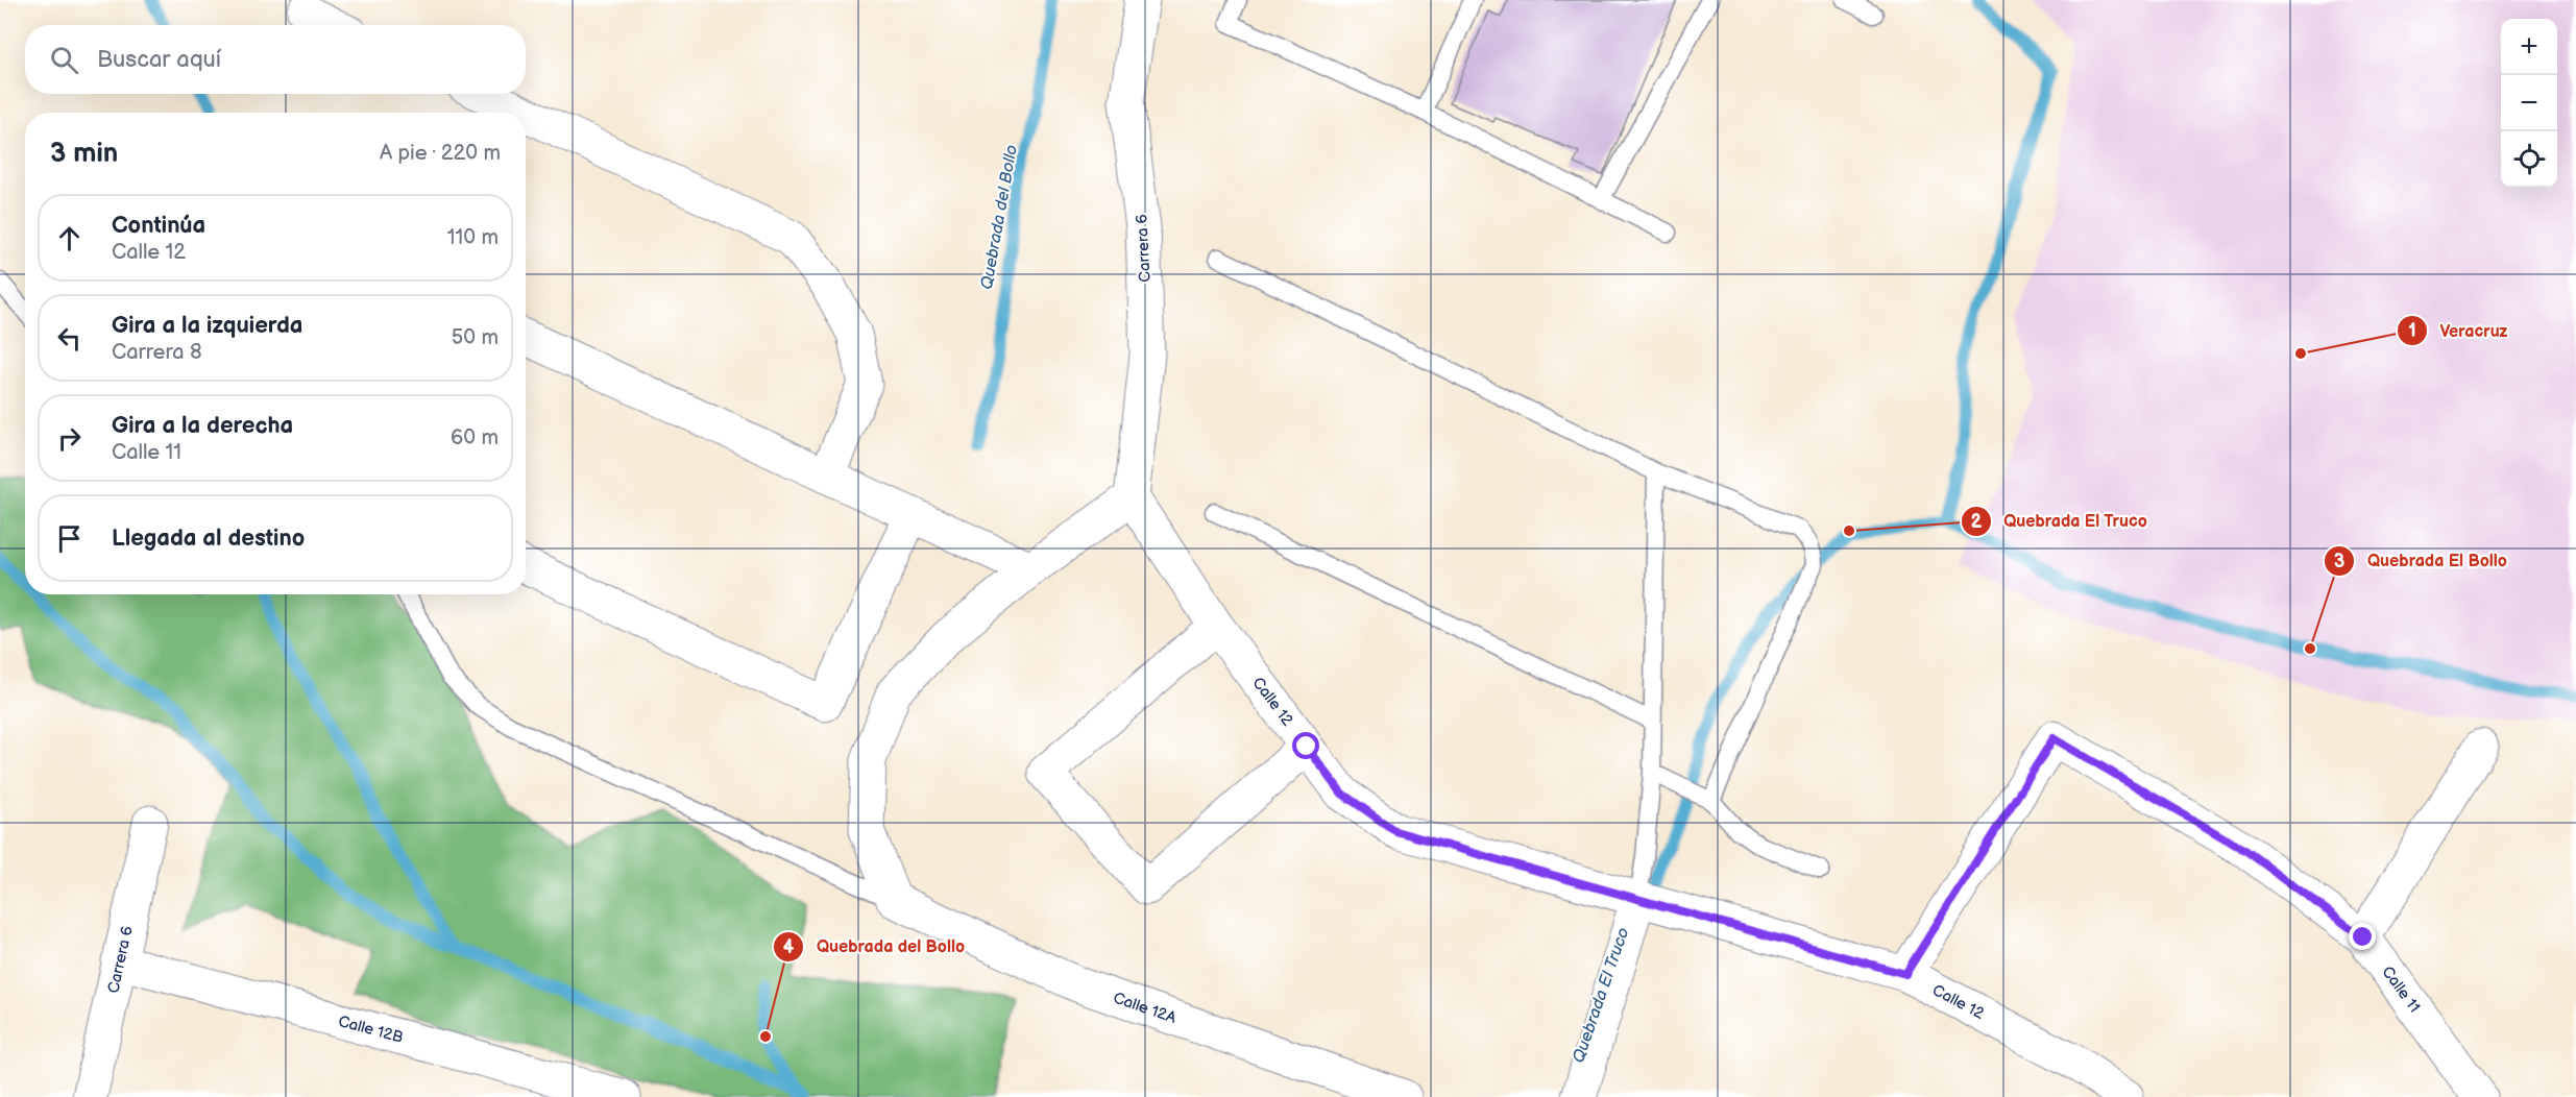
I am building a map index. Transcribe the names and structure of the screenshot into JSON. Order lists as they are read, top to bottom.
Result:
{
  "streets": {
    "street": [
      "Carrera 6",
      "Calle 12",
      "Calle 11",
      "Calle 12A",
      "Calle 12B"
    ]
  },
  "crossings": [
    ["Carrera 6", "Calle 12"],
    ["Carrera 6", "Calle 12B"],
    ["Calle 12", "Calle 11"]
  ],
  "water": ["Quebrada del Bollo", "Quebrada El Truco"],
  "places": [
    "Veracruz",
    "Quebrada El Truco",
    "Quebrada El Bollo",
    "Quebrada del Bollo"
  ],
  "page": {
    "map_buttons": ["+", "−"],
    "search": "Buscar aquí",
    "heading": ["3 min", "A pie · 220 m"],
    "list": [
      ["Continúa", "Calle 12", "110 m"],
      ["Gira a la izquierda", "Carrera 8", "50 m"],
      ["Gira a la derecha", "Calle 11", "60 m"],
      "Llegada al destino"
    ]
  }
}
